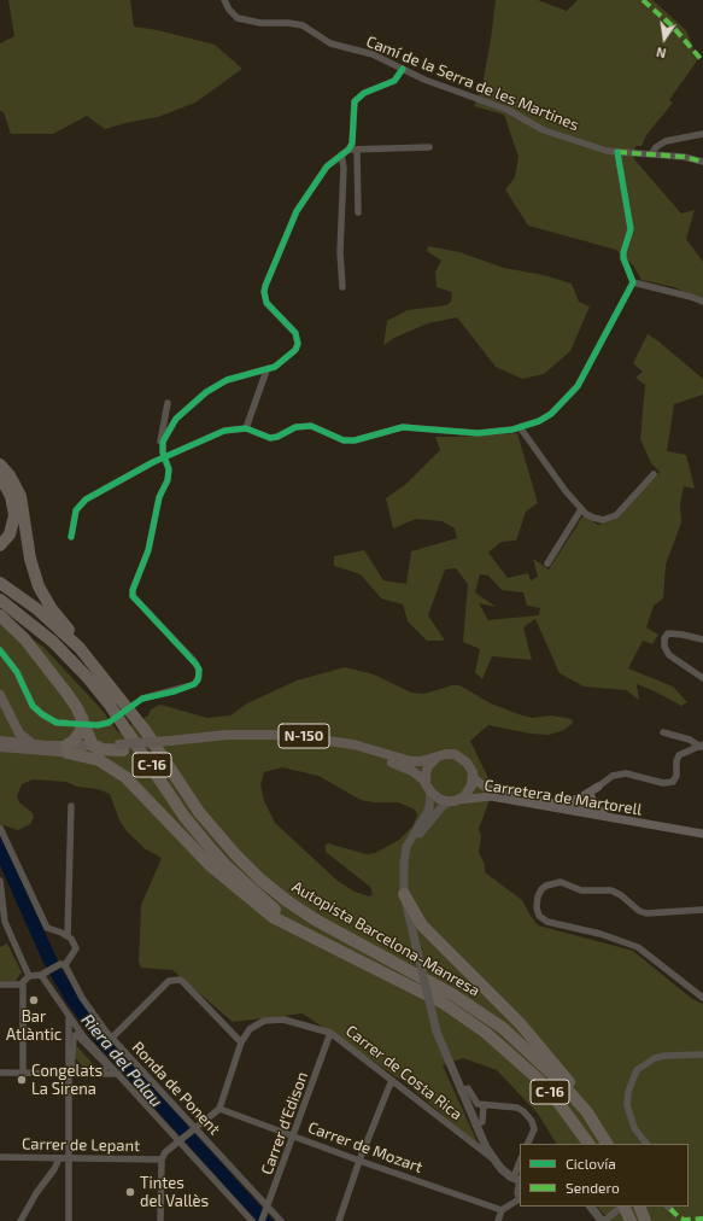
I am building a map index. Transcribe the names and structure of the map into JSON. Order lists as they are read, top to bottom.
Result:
{
  "streets": {
    "highway": ["C-16", "Autopista Barcelona-Manresa"],
    "main road": ["N-150", "Carretera de Martorell"],
    "street": [
      "Camí de la Serra de les Martines",
      "Carrer de Costa Rica",
      "Ronda de Ponent",
      "Carrer d'Edison",
      "Carrer de Lepant",
      "Carrer de Mozart"
    ]
  },
  "crossings": [
    ["N-150", "Carretera de Martorell"],
    ["Carrer de Costa Rica", "Carrer d'Edison"],
    ["Ronda de Ponent", "Carrer d'Edison"],
    ["Carrer d'Edison", "Carrer de Mozart"]
  ],
  "water": ["Riera del Palau"],
  "places": ["Bar Atlàntic", "Congelats La Sirena", "Tintes del Vallès"],
  "legend": ["Ciclovía", "Sendero"],
  "north": "bottom"
}
